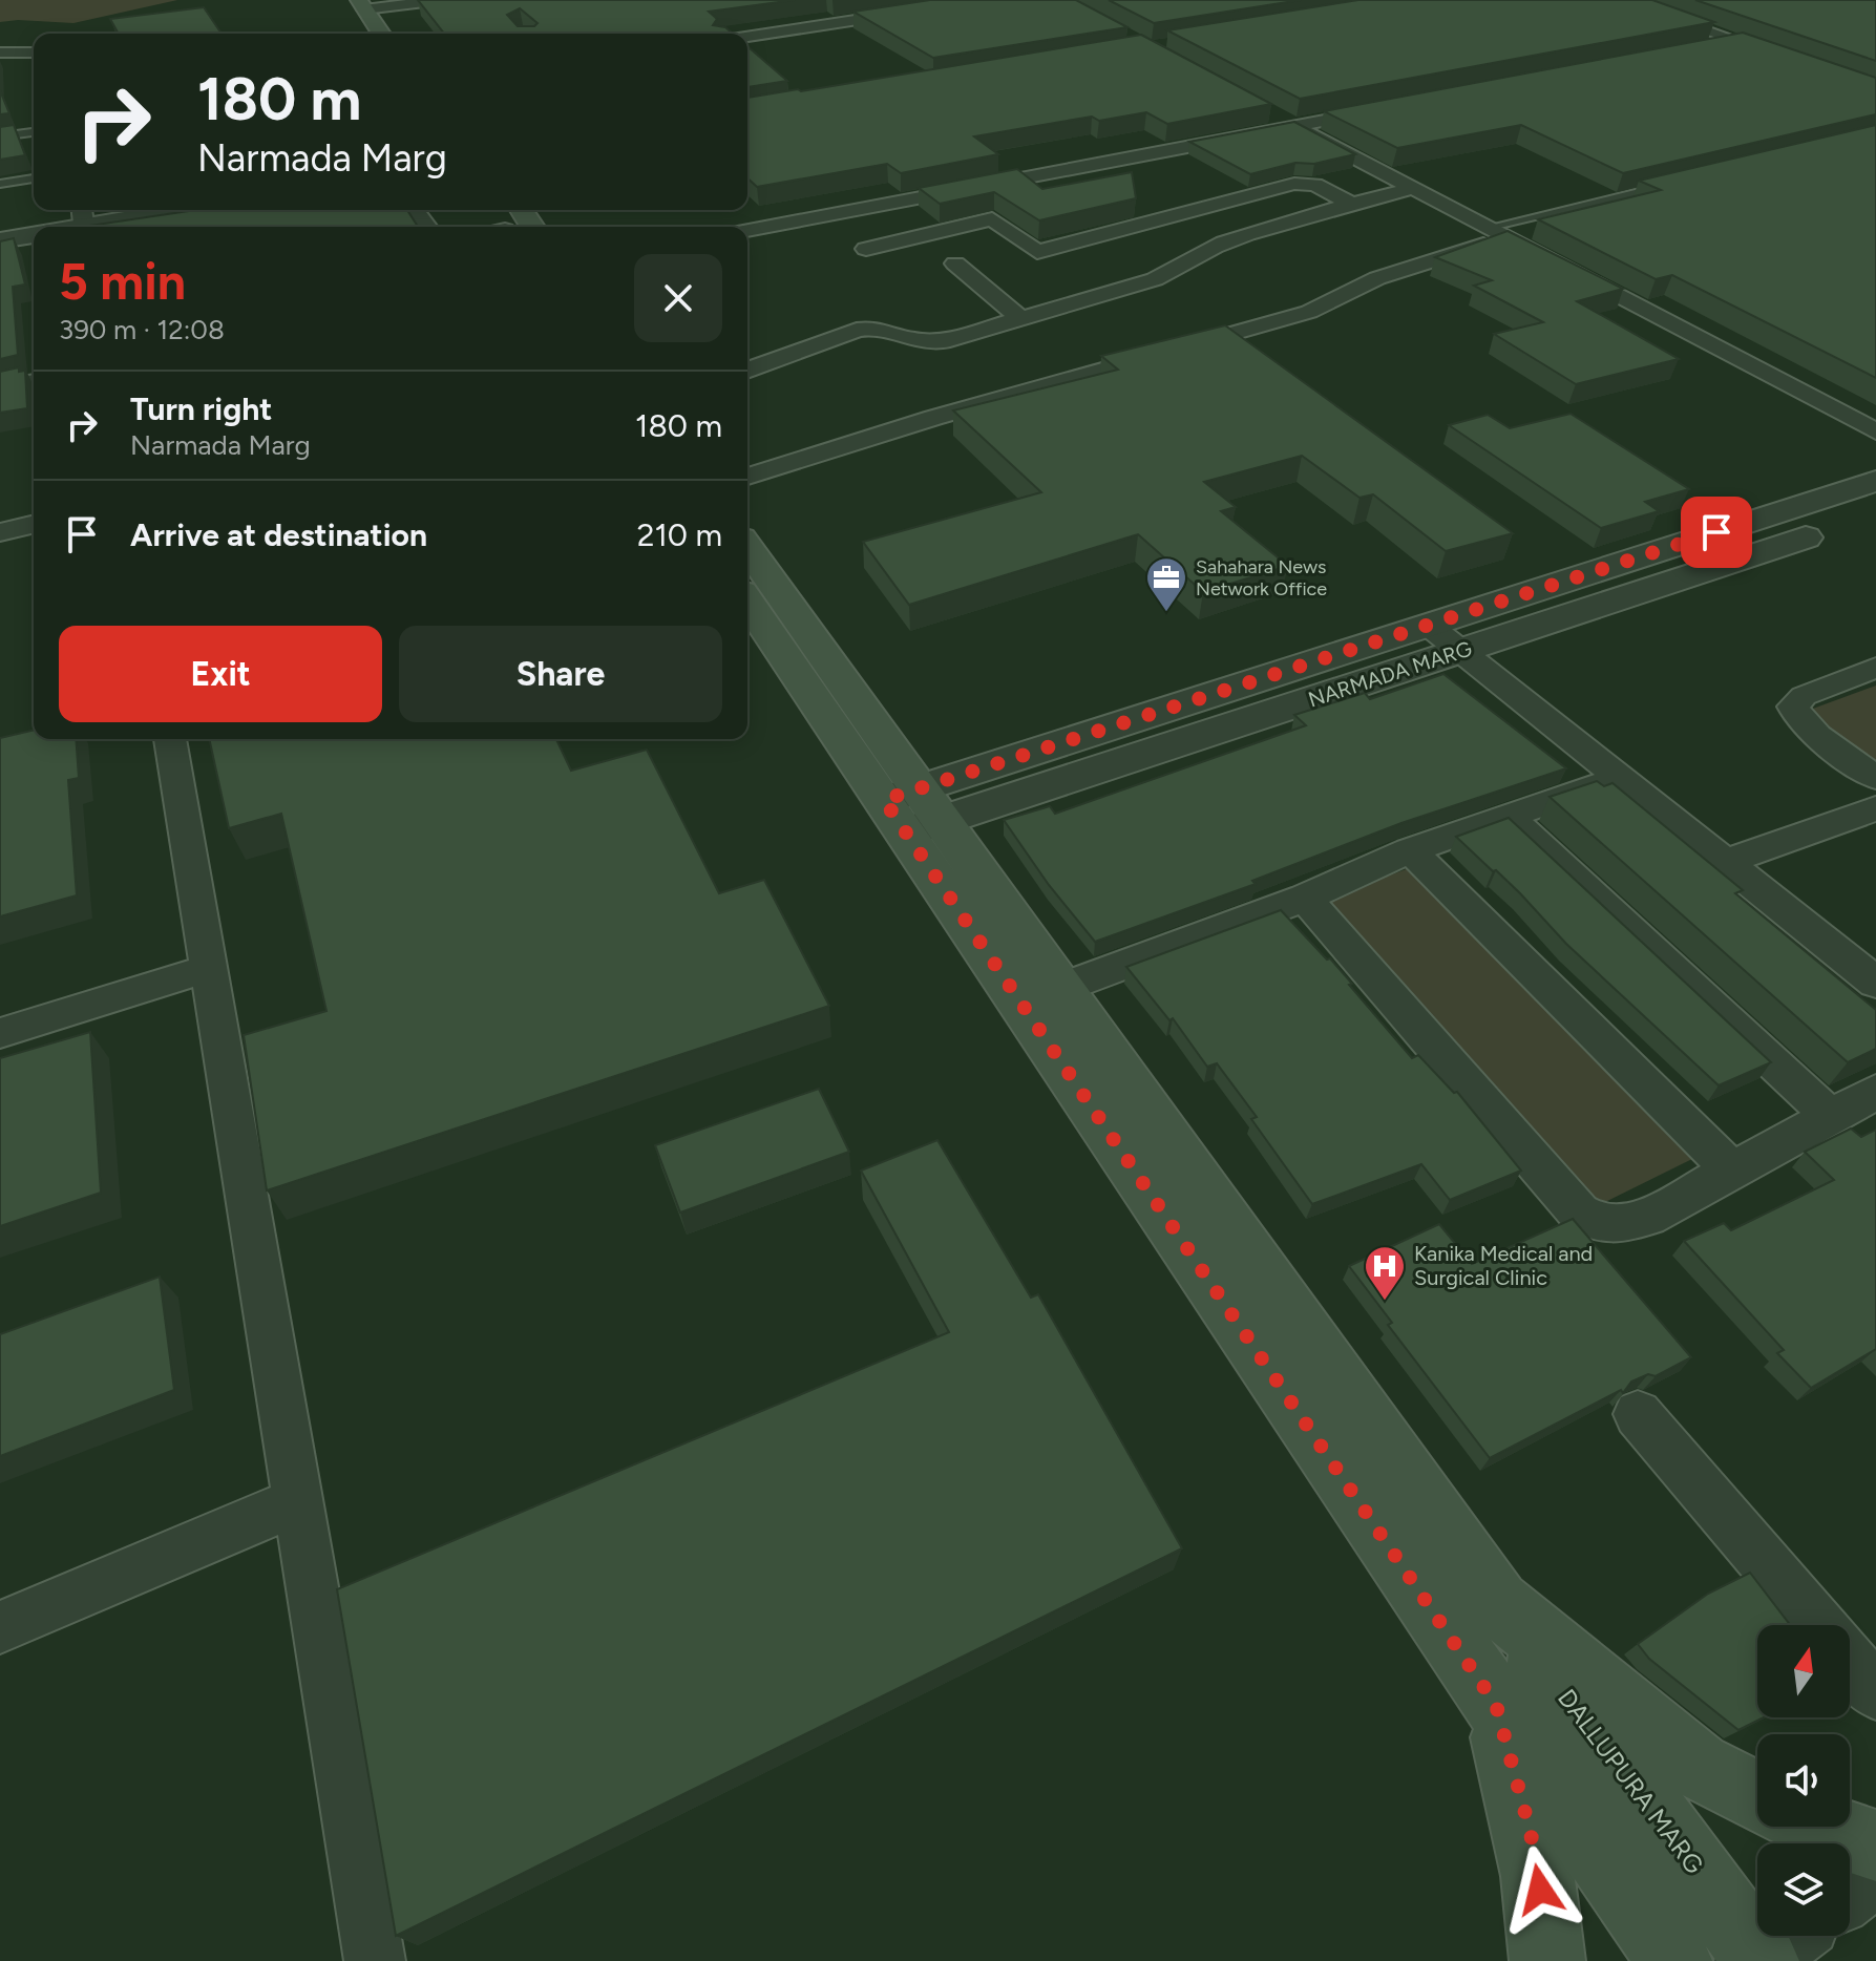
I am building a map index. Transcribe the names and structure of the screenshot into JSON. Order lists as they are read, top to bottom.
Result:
{
  "streets": {
    "main road": ["DALLUPURA MARG"],
    "street": ["NARMADA MARG"]
  },
  "places": {
    "office": ["Sahahara News Network Office"],
    "hospital": ["Kanika Medical and Surgical Clinic"]
  },
  "north": "top",
  "page": {
    "turn": ["180 m", "Narmada Marg"],
    "heading": ["5 min", "390 m · 12:08"],
    "list": [
      {
        "name": "Turn right",
        "note": "Narmada Marg",
        "value": "180 m"
      },
      {
        "name": "Arrive at destination",
        "value": "210 m"
      }
    ],
    "buttons": ["Exit", "Share"]
  }
}
